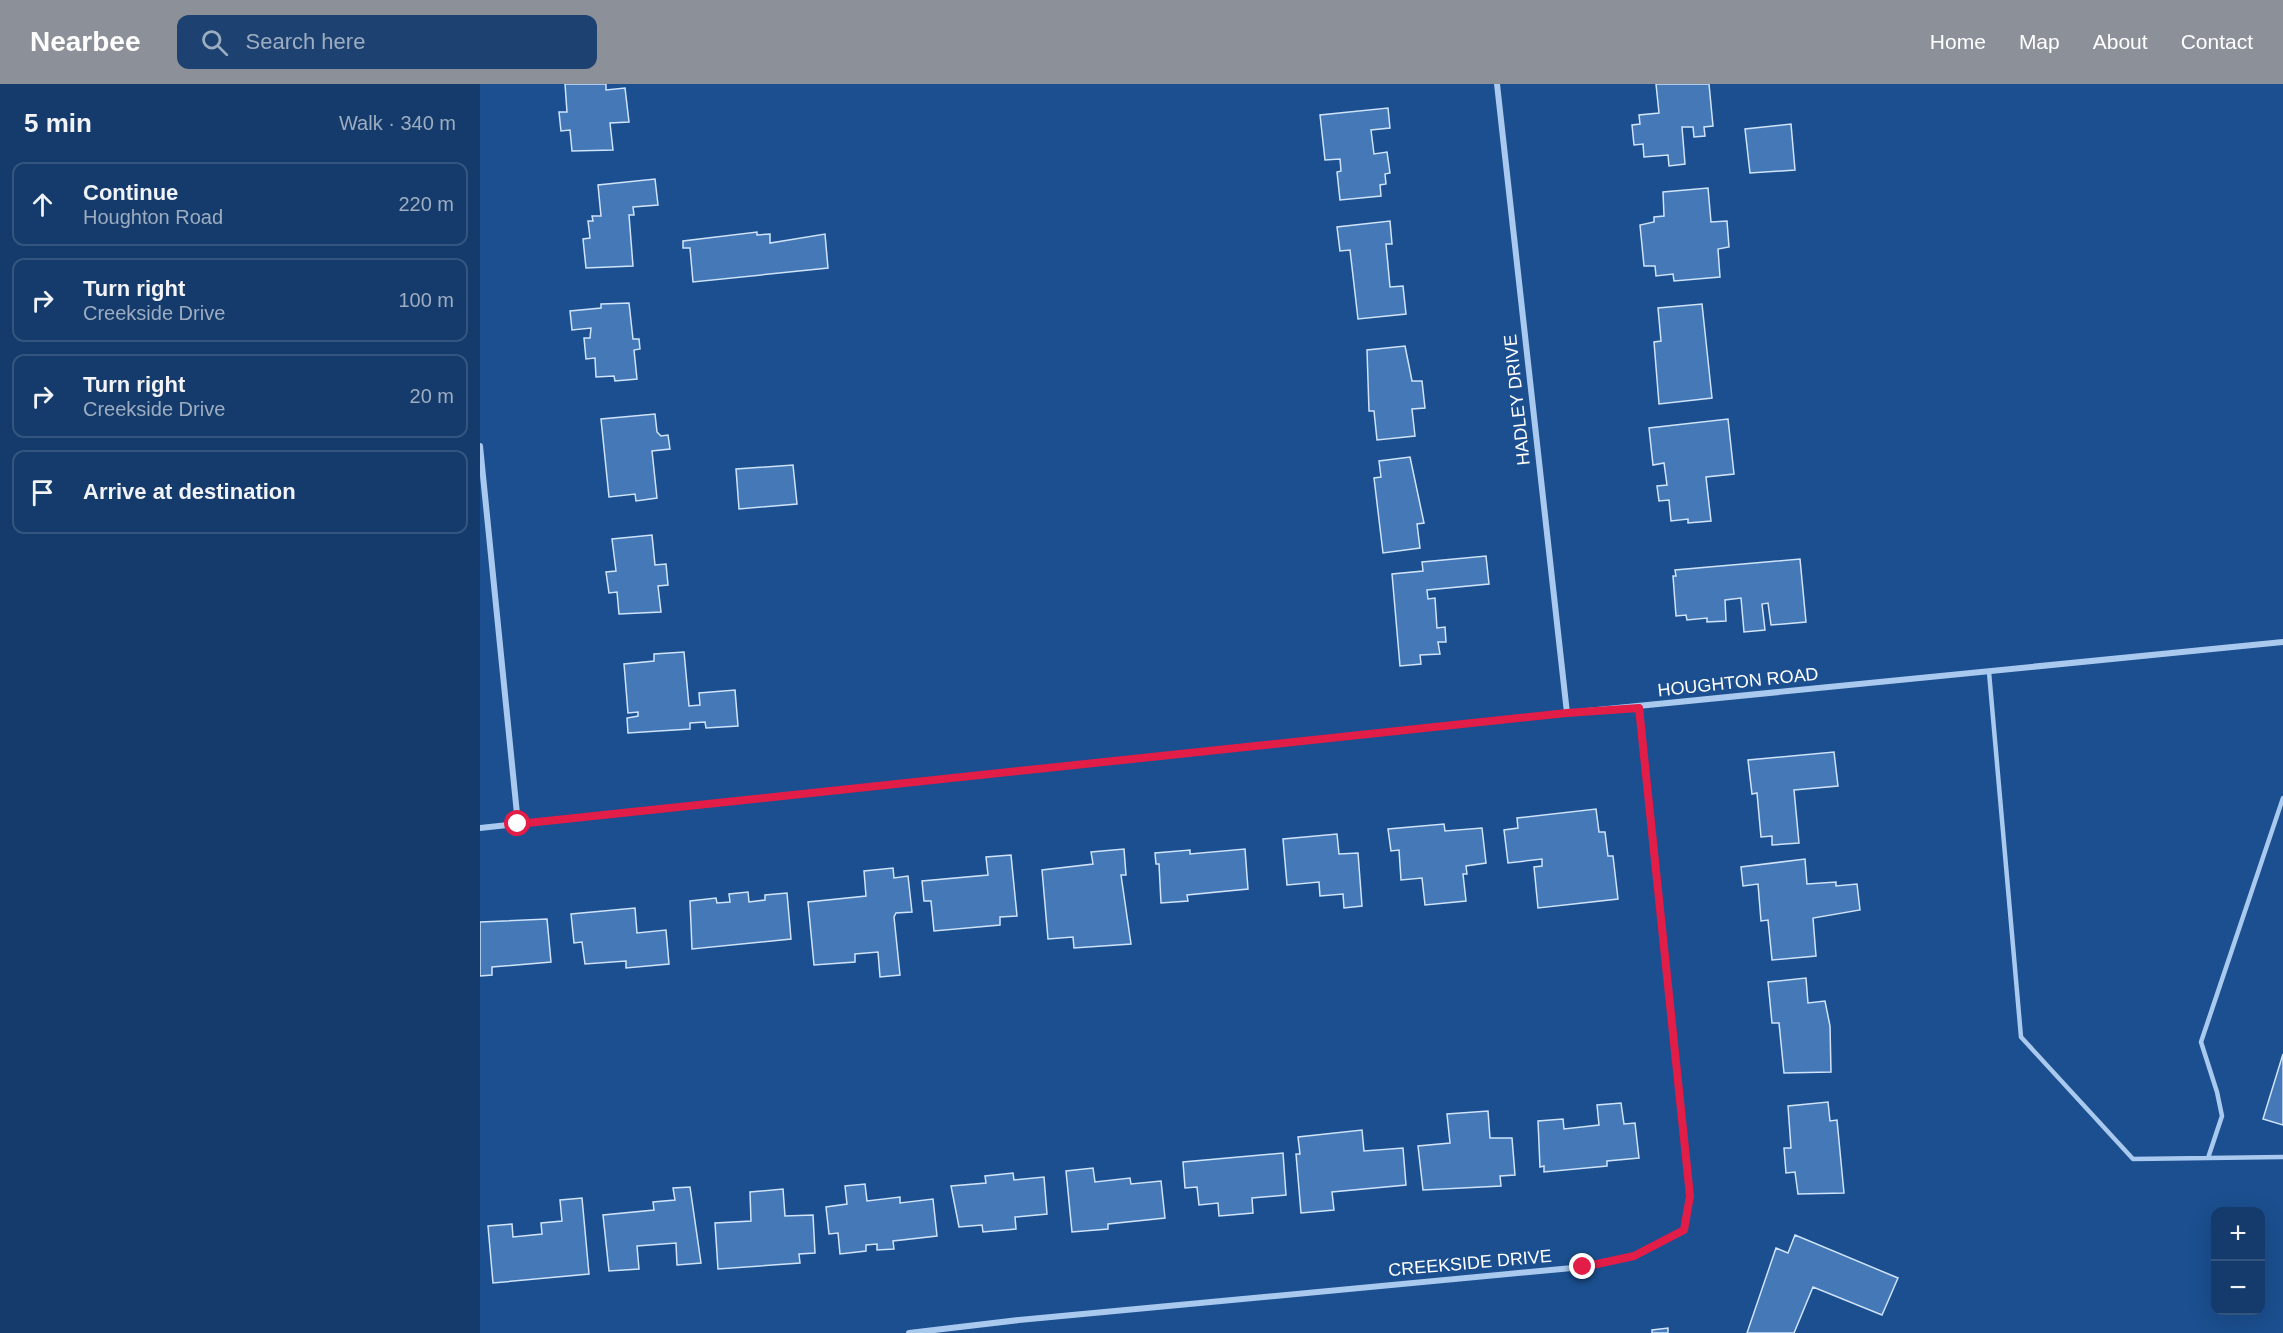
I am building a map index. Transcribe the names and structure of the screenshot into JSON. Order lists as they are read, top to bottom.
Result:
{
  "streets": {
    "street": ["HADLEY DRIVE", "HOUGHTON ROAD", "CREEKSIDE DRIVE"]
  },
  "crossings": [
    ["HADLEY DRIVE", "HOUGHTON ROAD"],
    ["HOUGHTON ROAD", "CREEKSIDE DRIVE"]
  ],
  "page": {
    "header": "Nearbee",
    "search": "Search here",
    "nav": [
      "Home",
      "Map",
      "About",
      "Contact"
    ],
    "heading": ["5 min", "Walk · 340 m"],
    "list": [
      ["Continue", "Houghton Road", "220 m"],
      ["Turn right", "Creekside Drive", "100 m"],
      ["Turn right", "Creekside Drive", "20 m"],
      "Arrive at destination"
    ],
    "map_buttons": ["+", "−"]
  }
}
